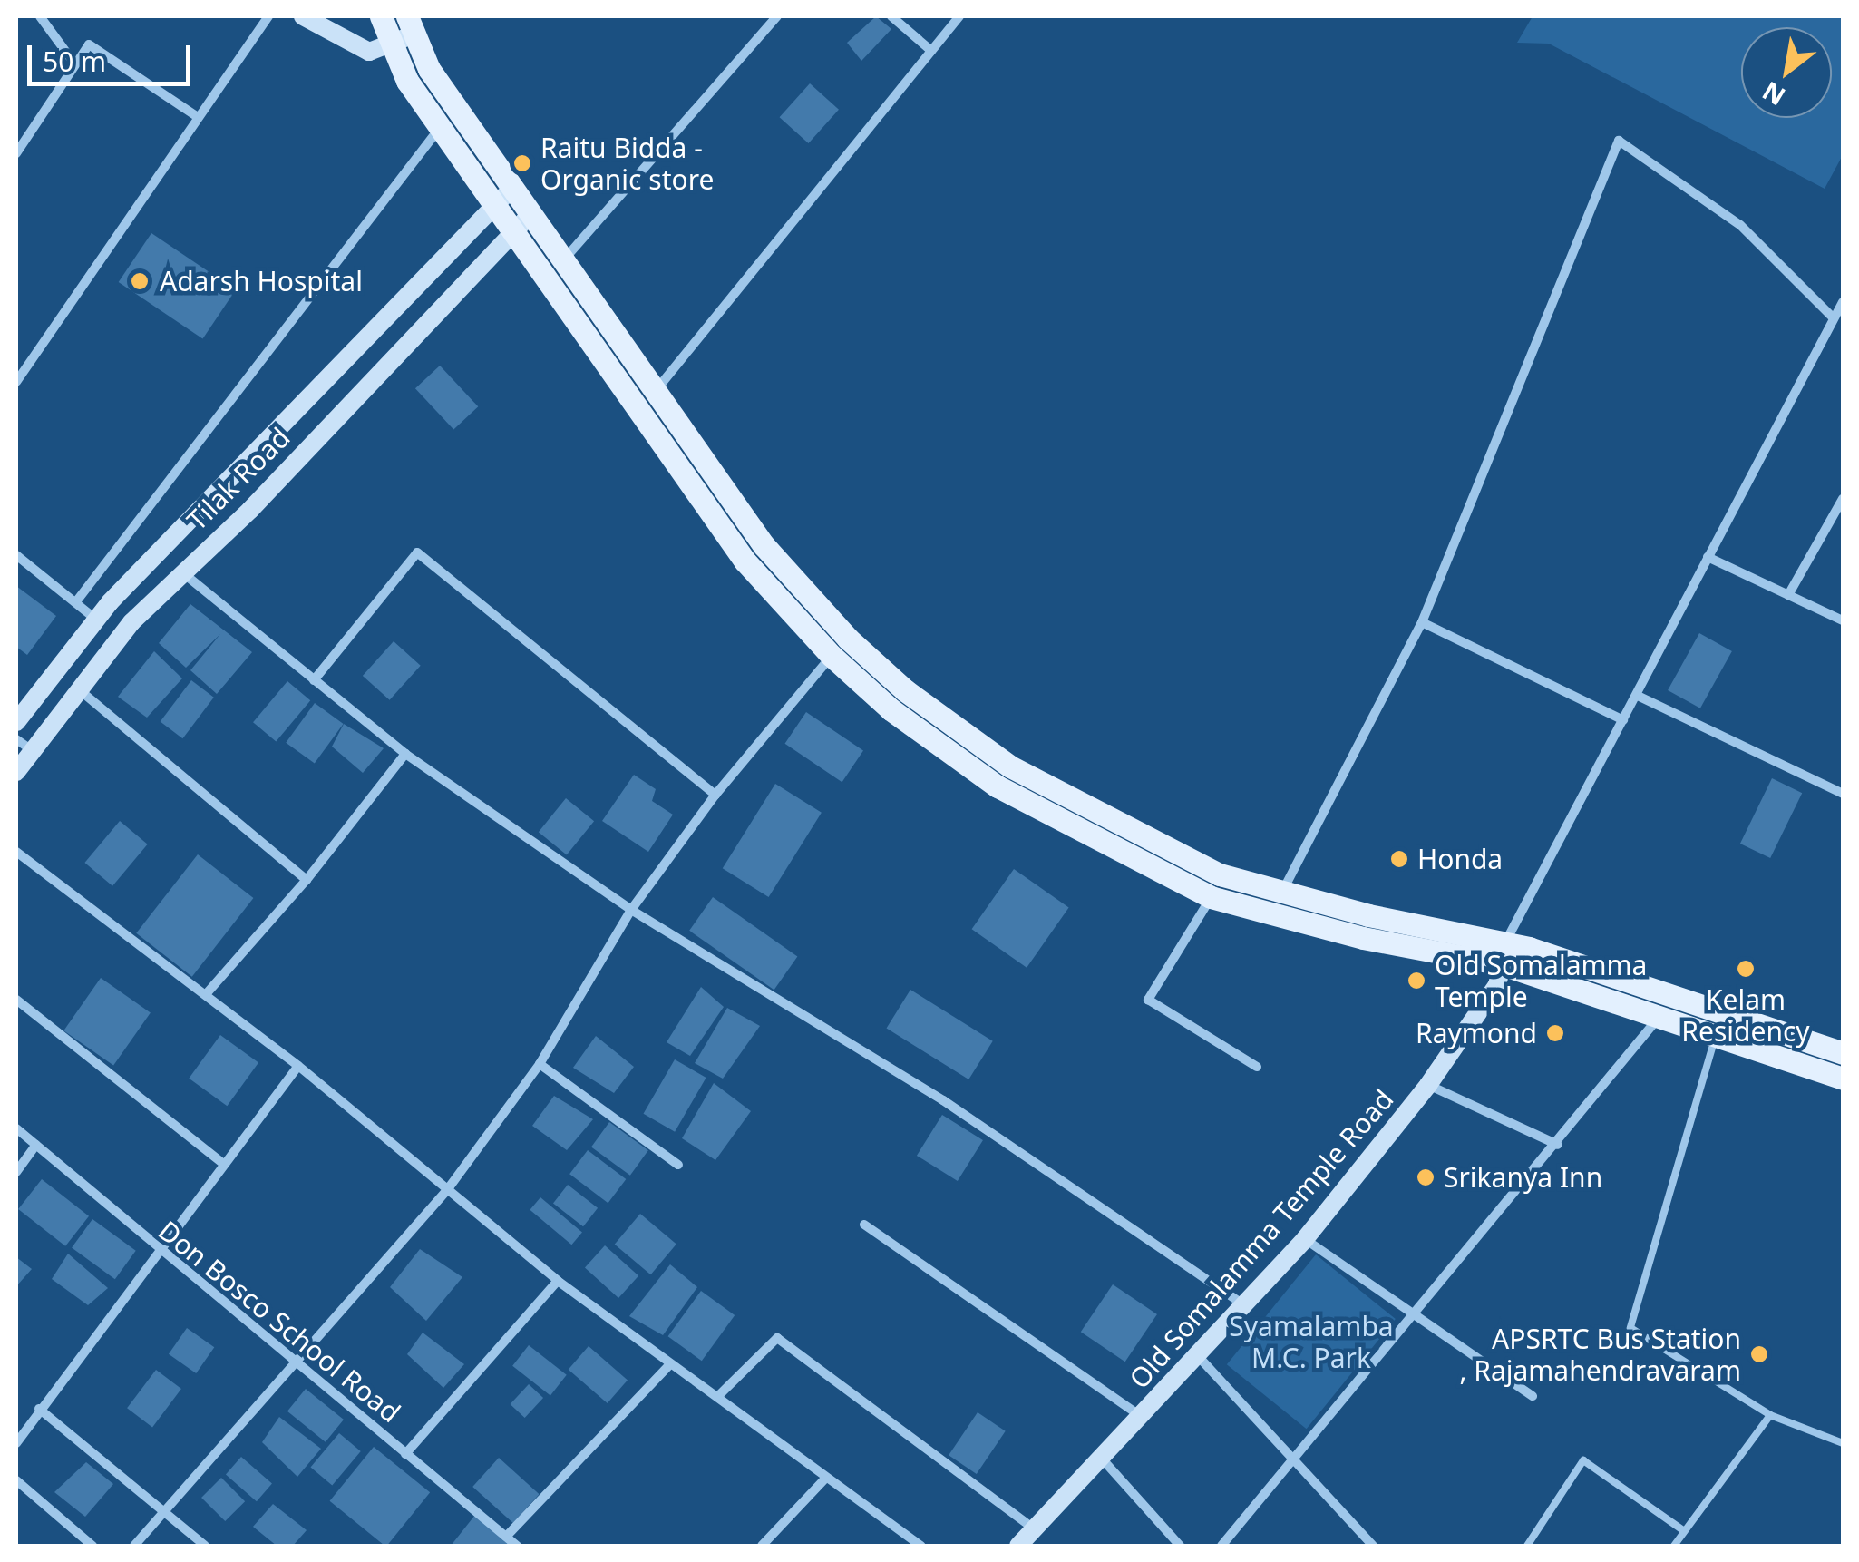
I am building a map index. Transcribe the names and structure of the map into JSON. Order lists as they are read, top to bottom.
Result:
{
  "streets": {
    "street": ["Tilak Road", "Old Somalamma Temple Road", "Don Bosco School Road"]
  },
  "parks": ["Syamalamba M.C. Park"],
  "places": [
    "Raitu Bidda - Organic store",
    "Adarsh Hospital",
    "Honda",
    "Kelam Residency",
    "Old Somalamma Temple",
    "Raymond",
    "Srikanya Inn",
    "APSRTC Bus Station , Rajamahendravaram"
  ],
  "scale_bar": "50 m",
  "north": "bottom left"
}
